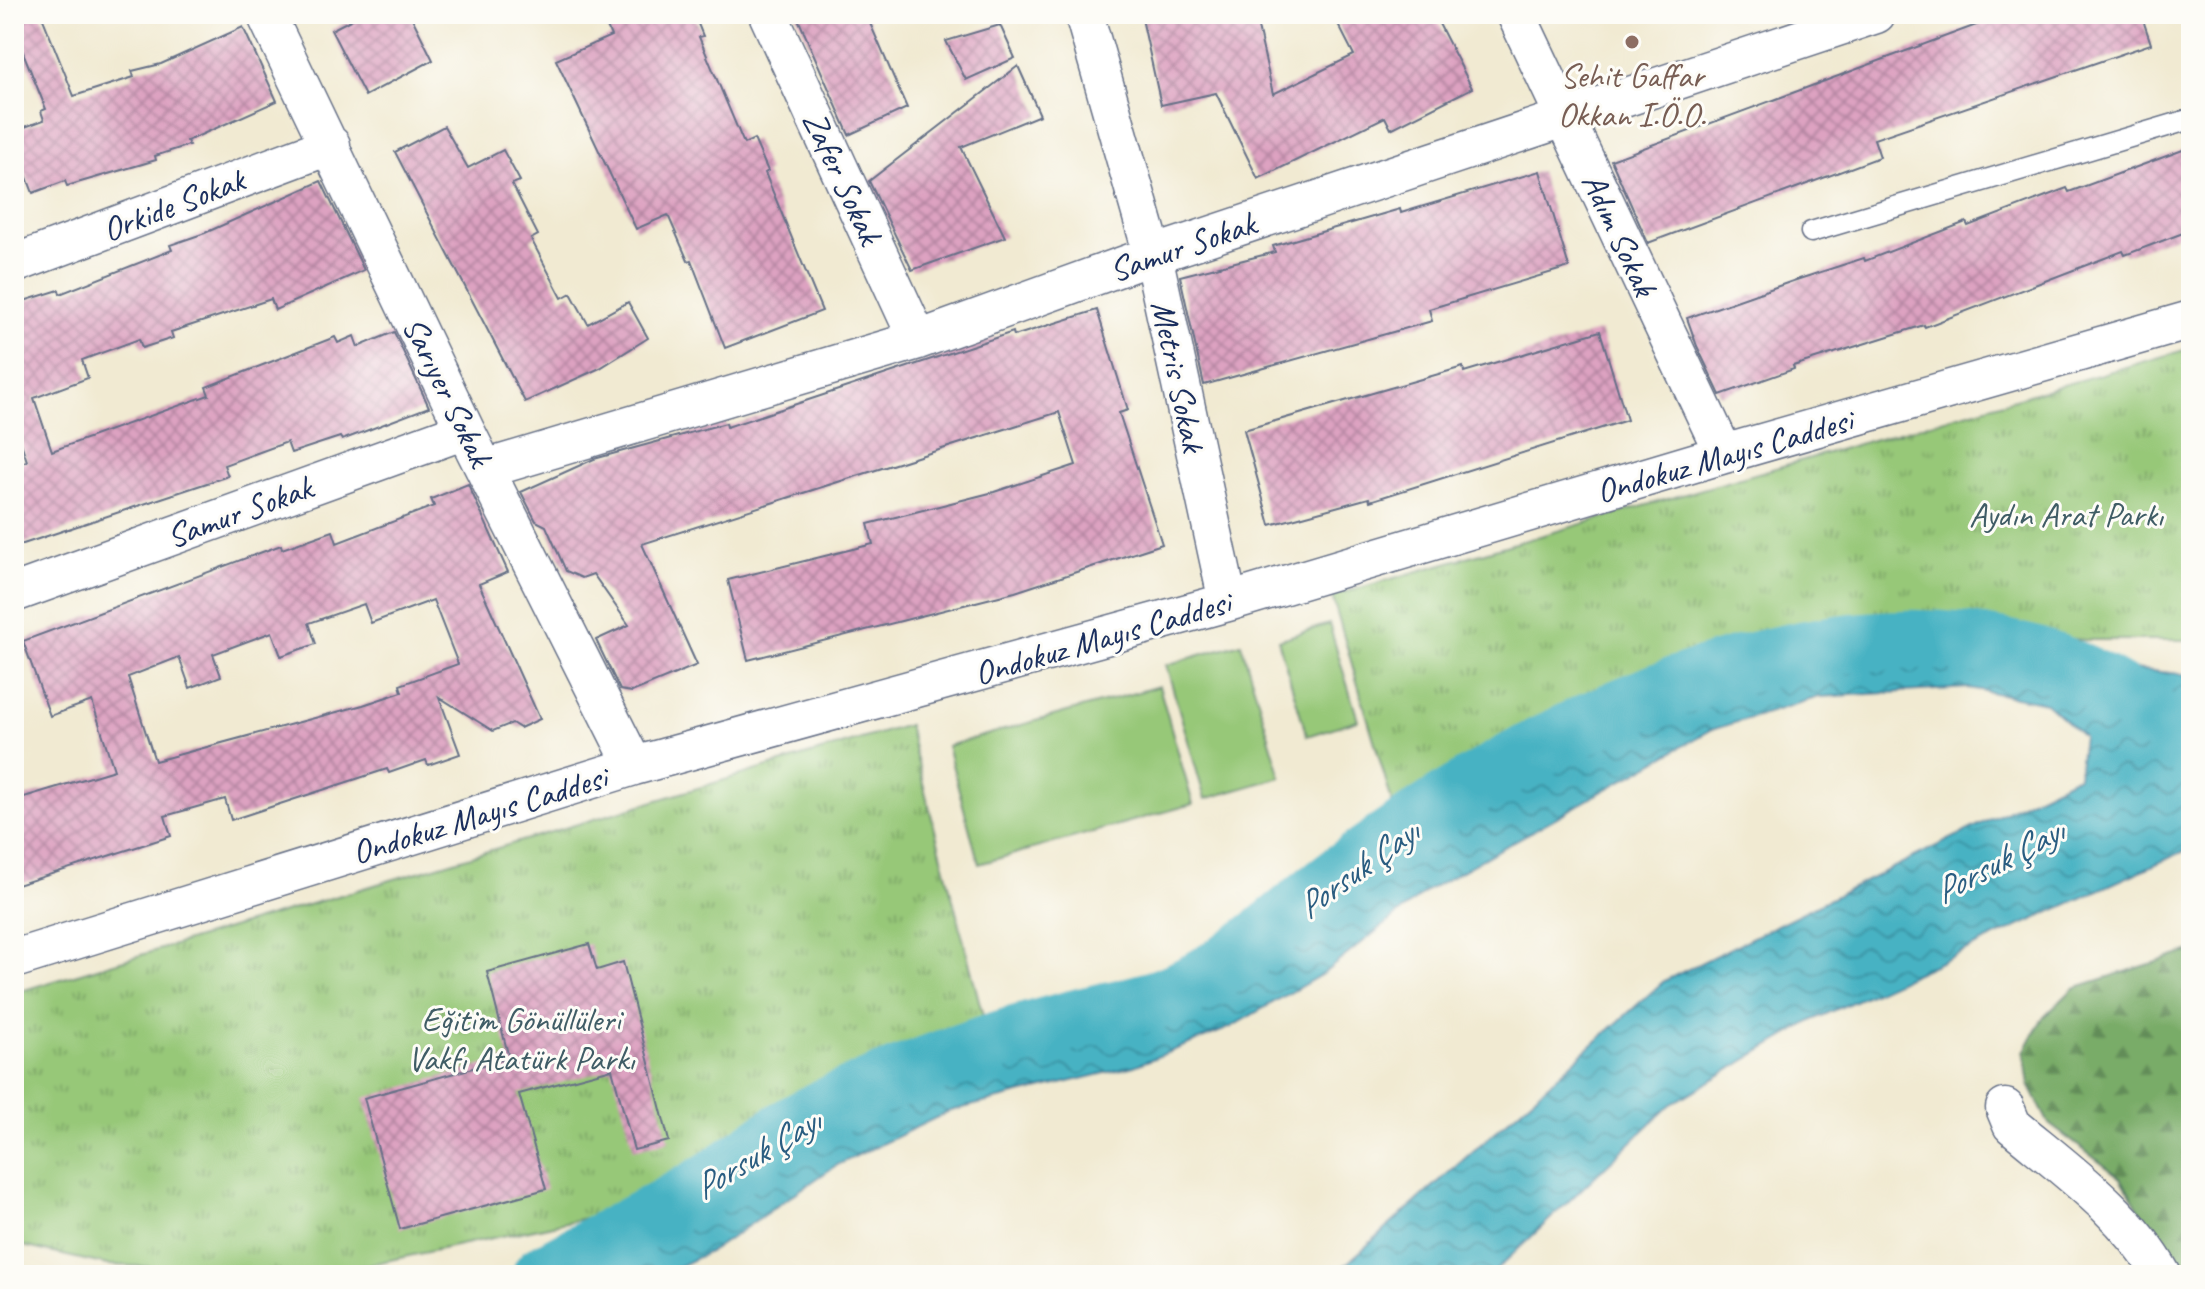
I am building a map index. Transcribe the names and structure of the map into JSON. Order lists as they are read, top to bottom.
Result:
{
  "streets": {
    "street": [
      "Zafer Sokak",
      "Orkide Sokak",
      "Adım Sokak",
      "Samur Sokak",
      "Metris Sokak",
      "Sarıyer Sokak",
      "Ondokuz Mayıs Caddesi"
    ]
  },
  "crossings": [
    ["Zafer Sokak", "Samur Sokak"],
    ["Orkide Sokak", "Sarıyer Sokak"],
    ["Adım Sokak", "Samur Sokak"],
    ["Adım Sokak", "Ondokuz Mayıs Caddesi"],
    ["Samur Sokak", "Metris Sokak"],
    ["Samur Sokak", "Sarıyer Sokak"],
    ["Metris Sokak", "Ondokuz Mayıs Caddesi"],
    ["Sarıyer Sokak", "Ondokuz Mayıs Caddesi"]
  ],
  "water": ["Porsuk Çayı"],
  "parks": ["Aydın Arat Parkı", "Eğitim Gönüllüleri Vakfı Atatürk Parkı"],
  "places": ["Sehit Gaffar Okkan I.Ö.O."]
}
